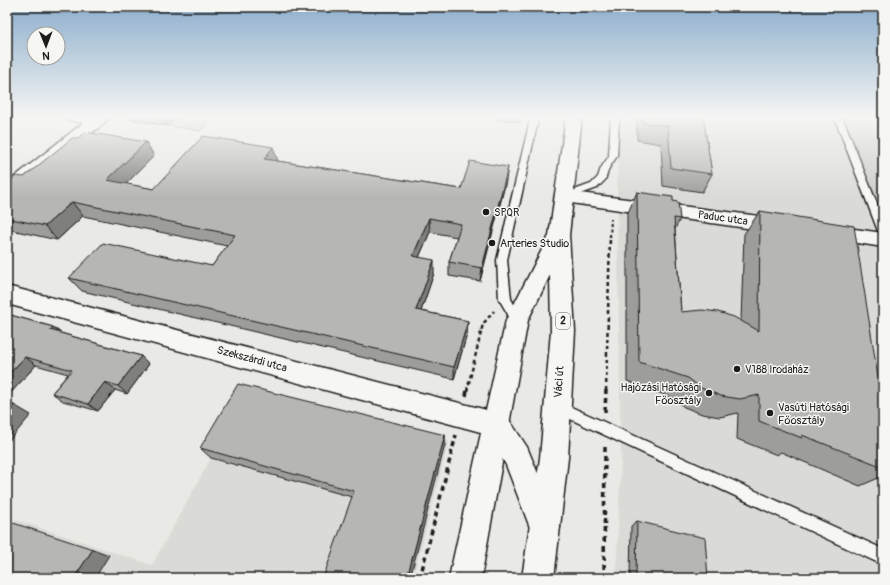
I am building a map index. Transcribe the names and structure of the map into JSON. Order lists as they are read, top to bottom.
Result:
{
  "streets": {
    "street": [
      "Paduc utca",
      "2",
      "Szekszárdi utca",
      "Váci út"
    ]
  },
  "crossings": [
    ["Paduc utca", "Váci út"],
    ["Szekszárdi utca", "Váci út"]
  ],
  "places": [
    "SPQR",
    "Arteries Studio",
    "V188 Irodaház",
    "Hajózási Hatósági Főosztály",
    "Vasúti Hatósági Főosztály"
  ],
  "north": "bottom"
}
